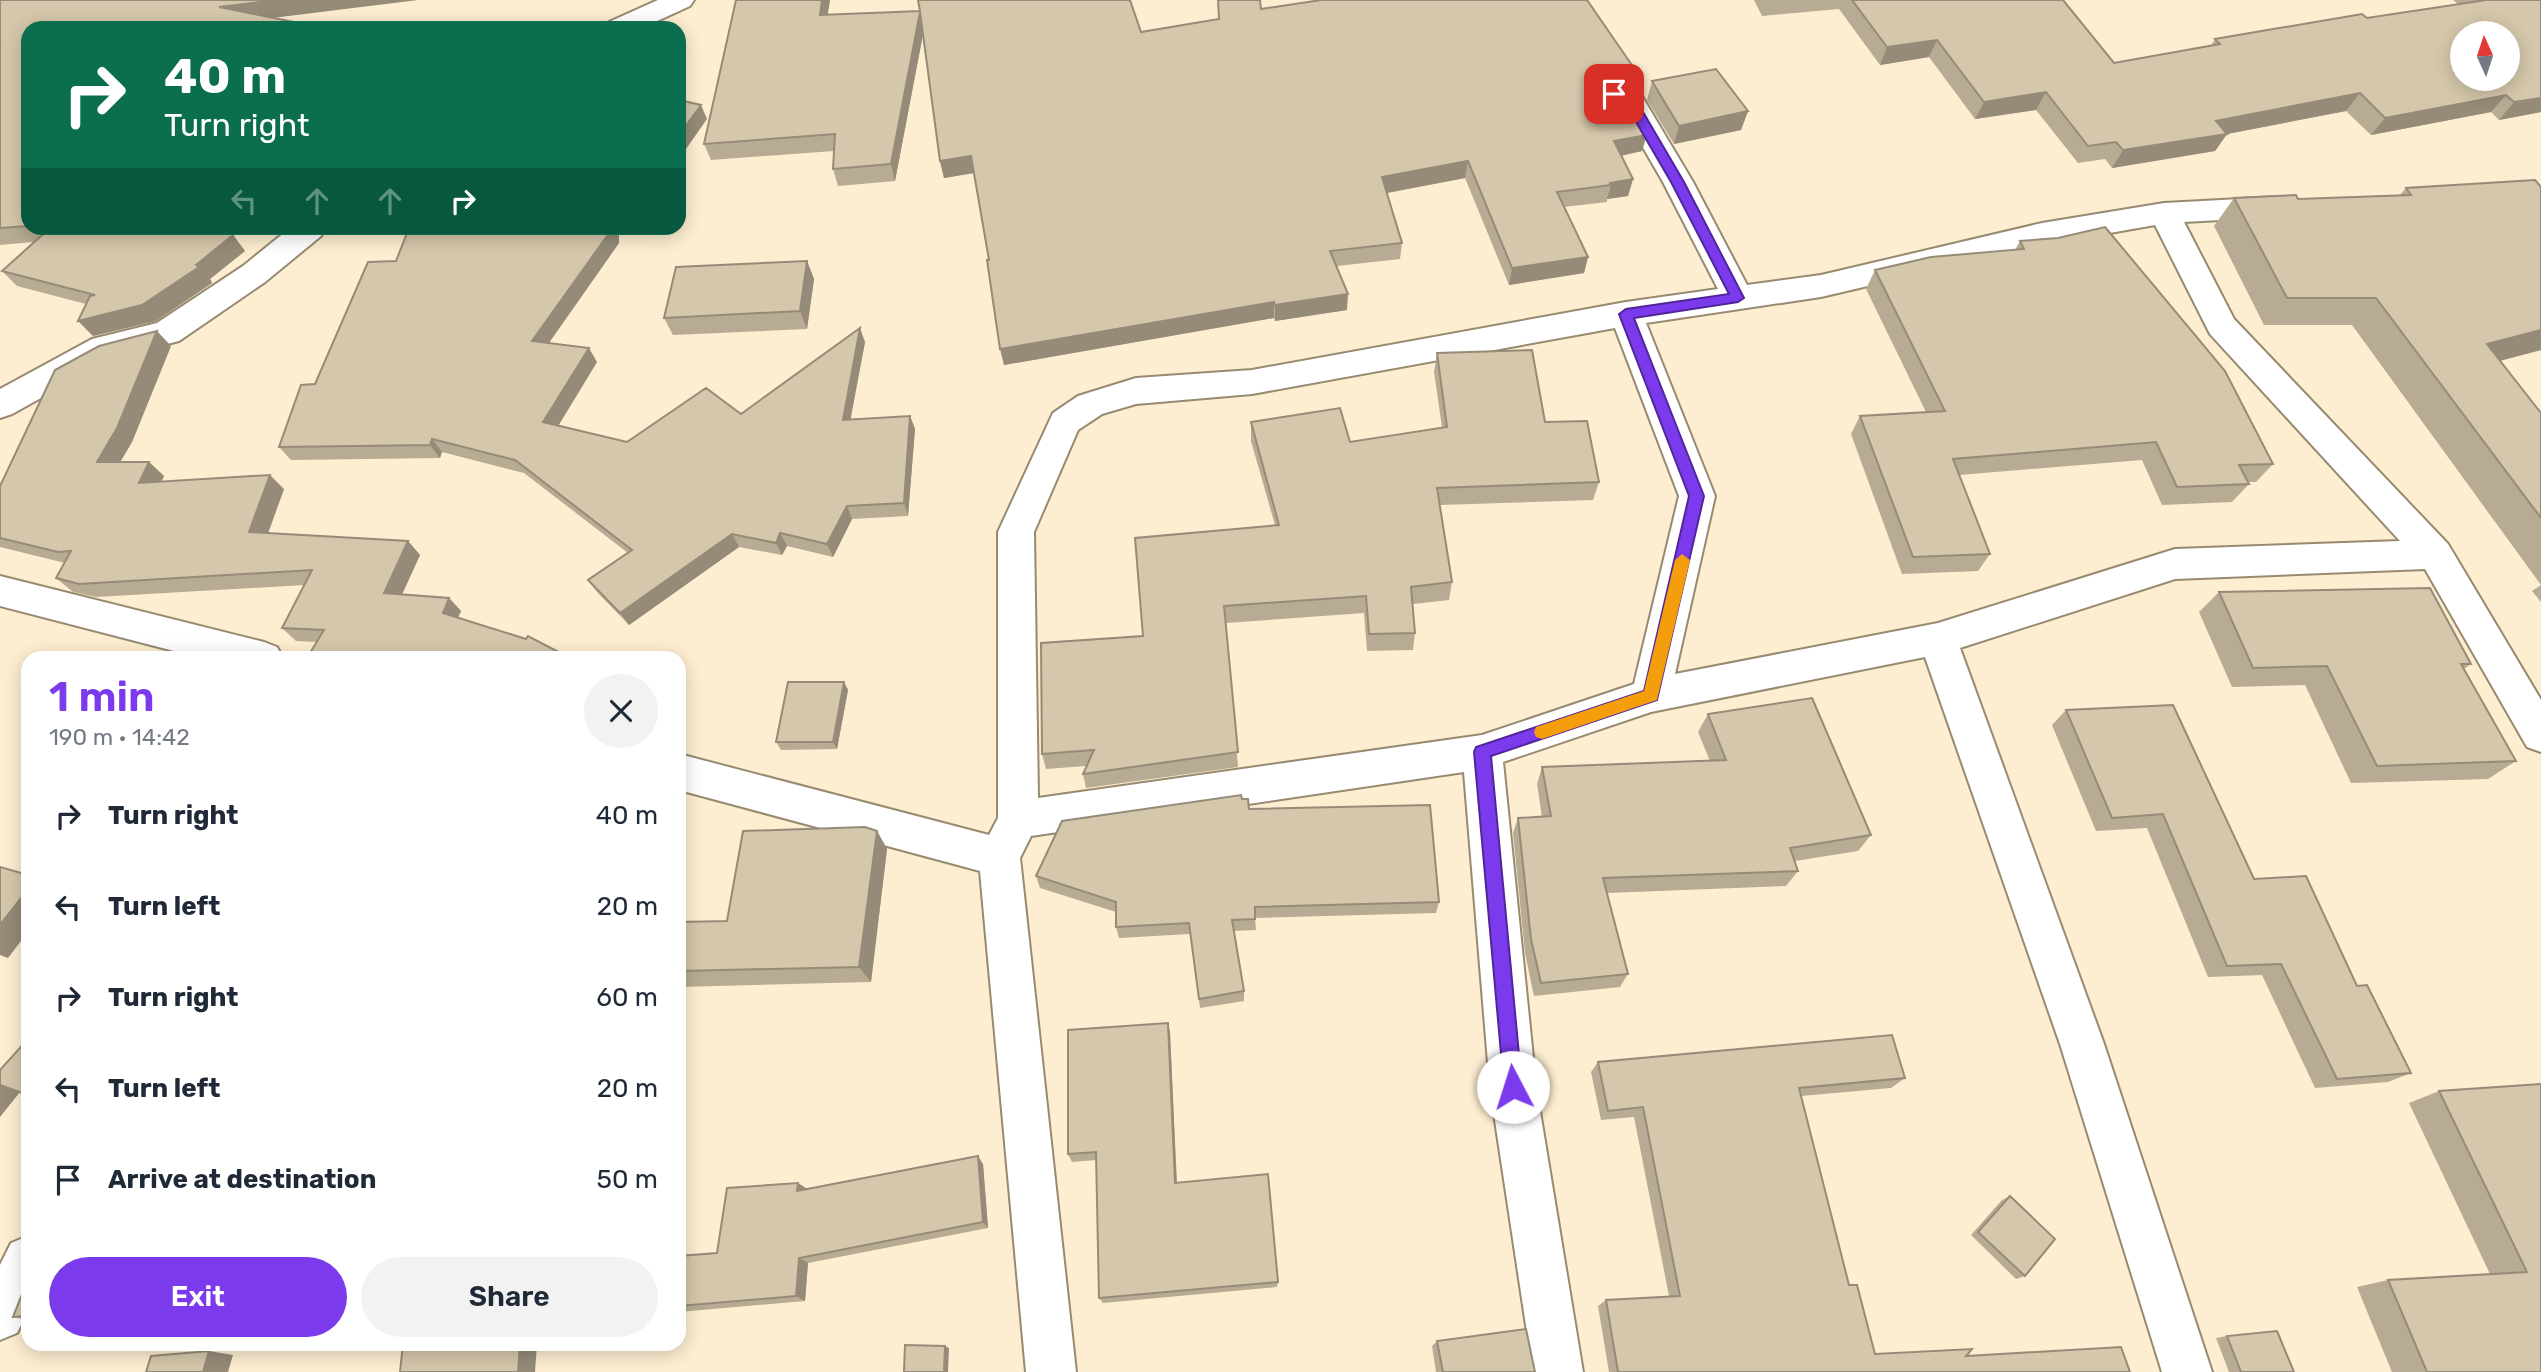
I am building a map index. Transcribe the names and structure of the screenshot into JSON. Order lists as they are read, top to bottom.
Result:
{
  "north": "top",
  "page": {
    "turn": ["40 m", "Turn right"],
    "heading": ["1 min", "190 m · 14:42"],
    "list": [
      {
        "name": "Turn right",
        "value": "40 m"
      },
      {
        "name": "Turn left",
        "value": "20 m"
      },
      {
        "name": "Turn right",
        "value": "60 m"
      },
      {
        "name": "Turn left",
        "value": "20 m"
      },
      {
        "name": "Arrive at destination",
        "value": "50 m"
      }
    ],
    "buttons": ["Exit", "Share"]
  }
}
